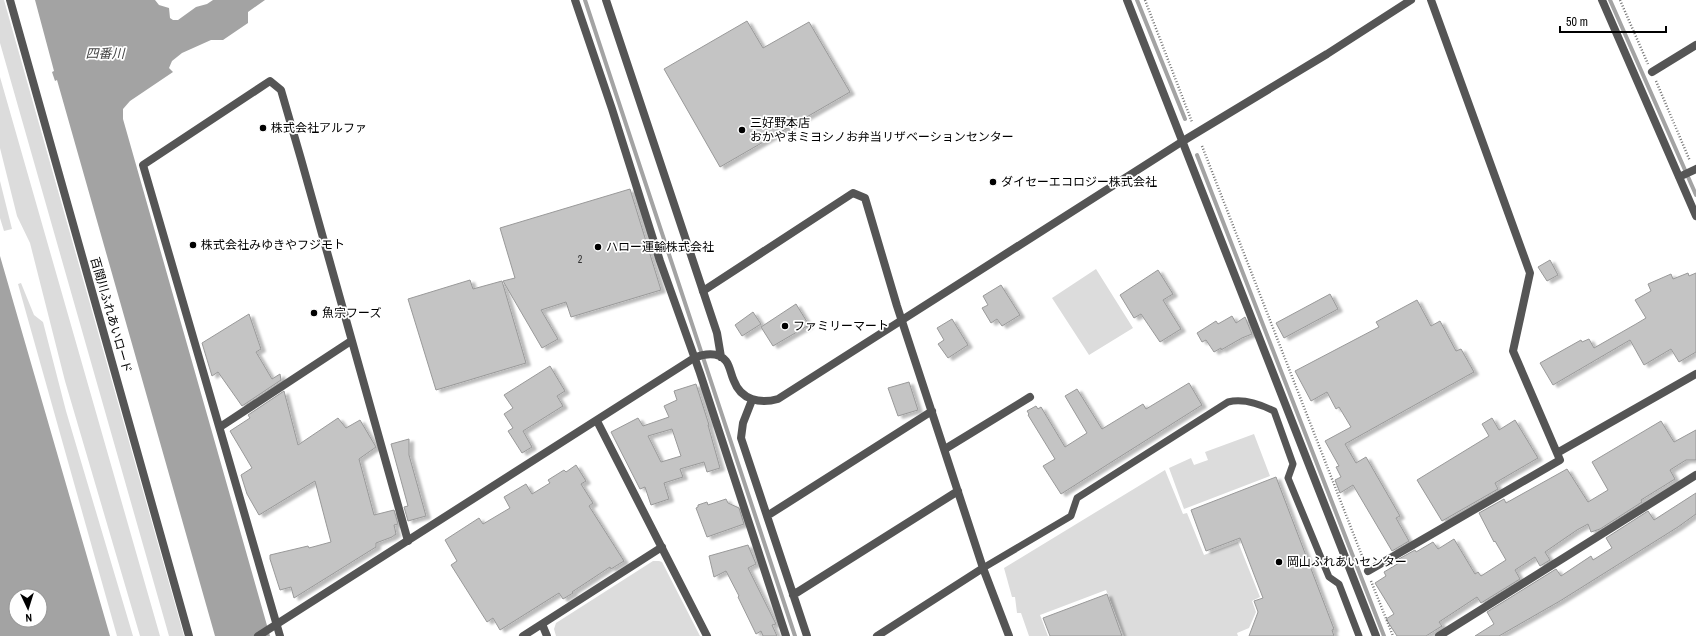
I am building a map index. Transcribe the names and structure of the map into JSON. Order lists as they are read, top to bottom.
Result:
{
  "streets": {
    "street": ["百間川ふれあいロード"]
  },
  "water": ["四番川"],
  "places": [
    "株式会社アルファ",
    "三好野本店 おかやまミヨシノお弁当リザベーションセンター",
    "ダイセーエコロジー株式会社",
    "株式会社みゆきやフジモト",
    "ハロー運輸株式会社",
    "魚宗フーズ",
    "ファミリーマート",
    "岡山ふれあいセンター"
  ],
  "house_numbers": ["2"],
  "scale_bar": "50 m",
  "north": "bottom"
}
